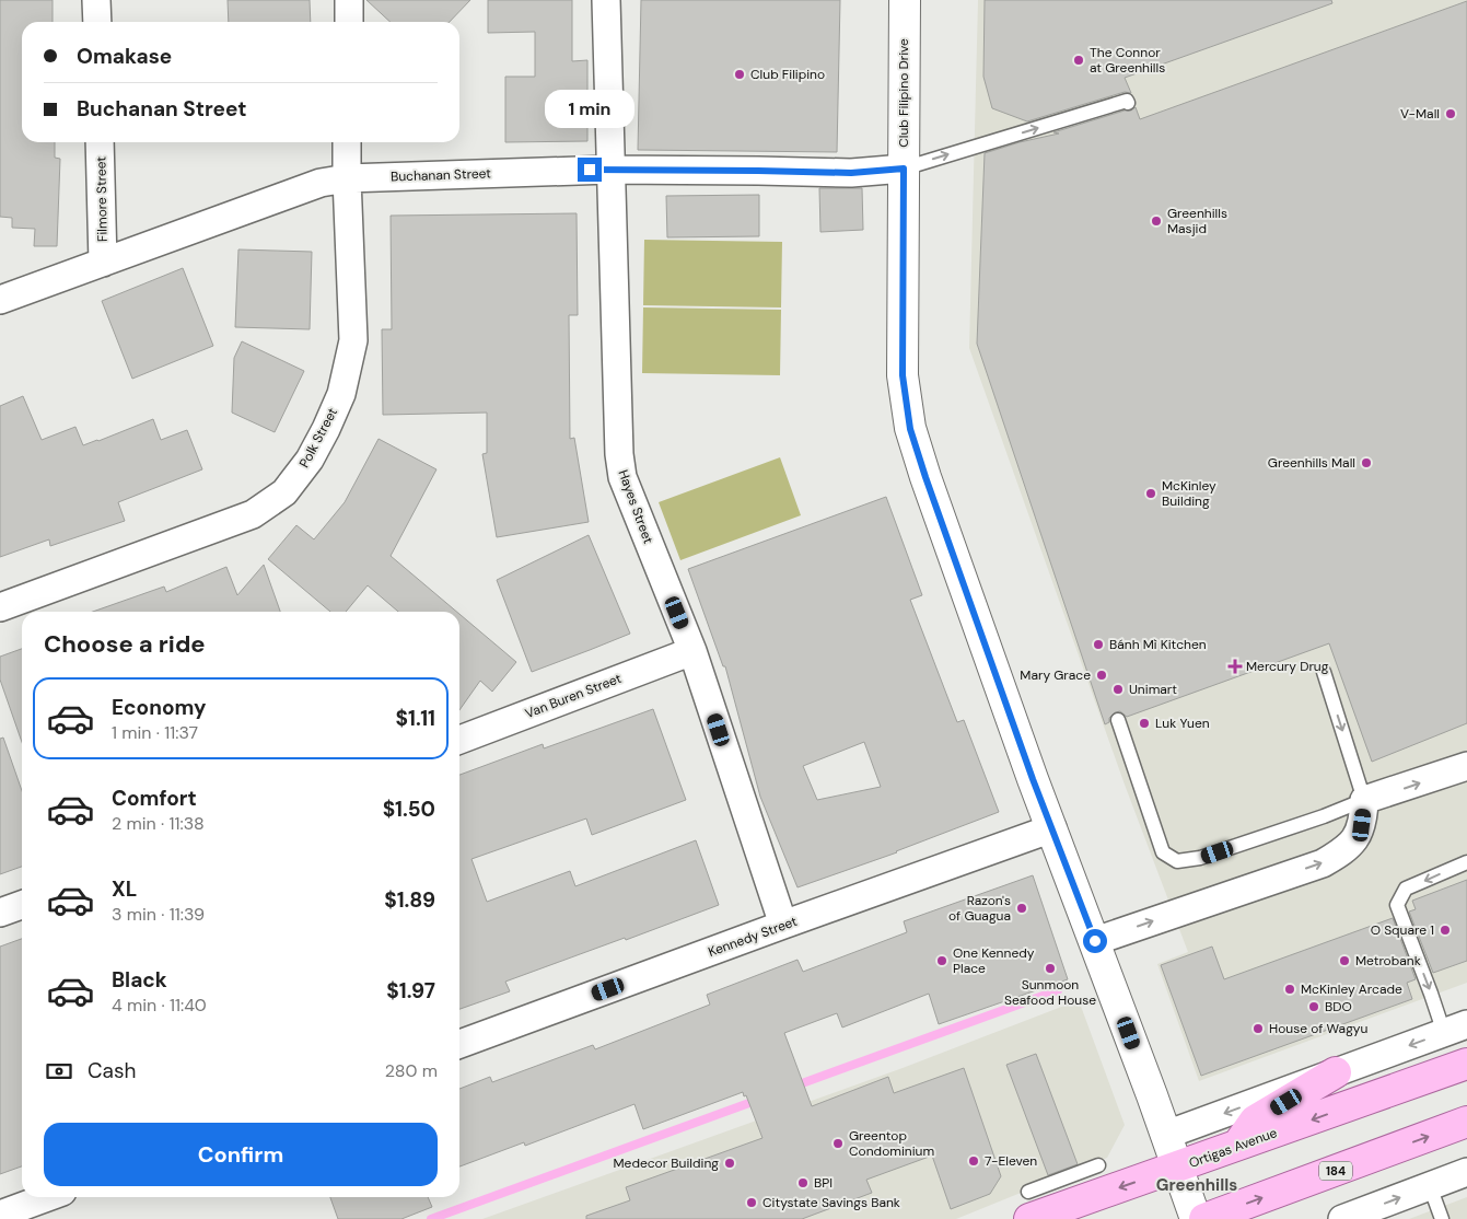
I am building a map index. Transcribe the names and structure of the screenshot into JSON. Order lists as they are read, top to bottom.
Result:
{
  "streets": {
    "main road": ["Ortigas Avenue", "184"],
    "street": [
      "Club Filipino Drive",
      "Buchanan Street",
      "Filmore Street",
      "Polk Street",
      "Hayes Street",
      "Van Buren Street",
      "Kennedy Street"
    ]
  },
  "crossings": [
    ["Club Filipino Drive", "Buchanan Street"],
    ["Club Filipino Drive", "Kennedy Street"],
    ["Club Filipino Drive", "Ortigas Avenue"],
    ["Buchanan Street", "Filmore Street"],
    ["Buchanan Street", "Polk Street"],
    ["Buchanan Street", "Hayes Street"],
    ["Hayes Street", "Van Buren Street"],
    ["Hayes Street", "Kennedy Street"]
  ],
  "districts": ["Greenhills"],
  "places": {
    "other": [
      "The Connor at Greenhills",
      "Club Filipino",
      "V-Mall",
      "Greenhills Masjid",
      "Greenhills Mall",
      "McKinley Building",
      "Bánh Mì Kitchen",
      "Mary Grace",
      "Unimart",
      "Luk Yuen",
      "Razon's of Guagua",
      "O Square 1",
      "One Kennedy Place",
      "Metrobank",
      "Sunmoon Seafood House",
      "McKinley Arcade",
      "BDO",
      "House of Wagyu",
      "Greentop Condominium",
      "7-Eleven",
      "Medecor Building",
      "BPI",
      "Citystate Savings Bank"
    ],
    "health": ["Mercury Drug"]
  },
  "page": {
    "banner": ["Omakase", "Buchanan Street"],
    "bubble": "1 min",
    "heading": "Choose a ride",
    "list": [
      {
        "name": "Economy",
        "note": "1 min · 11:37",
        "value": "$1.11"
      },
      {
        "name": "Comfort",
        "note": "2 min · 11:38",
        "value": "$1.50"
      },
      {
        "name": "XL",
        "note": "3 min · 11:39",
        "value": "$1.89"
      },
      {
        "name": "Black",
        "note": "4 min · 11:40",
        "value": "$1.97"
      }
    ],
    "pay": ["Cash", "280 m"],
    "buttons": "Confirm"
  }
}
